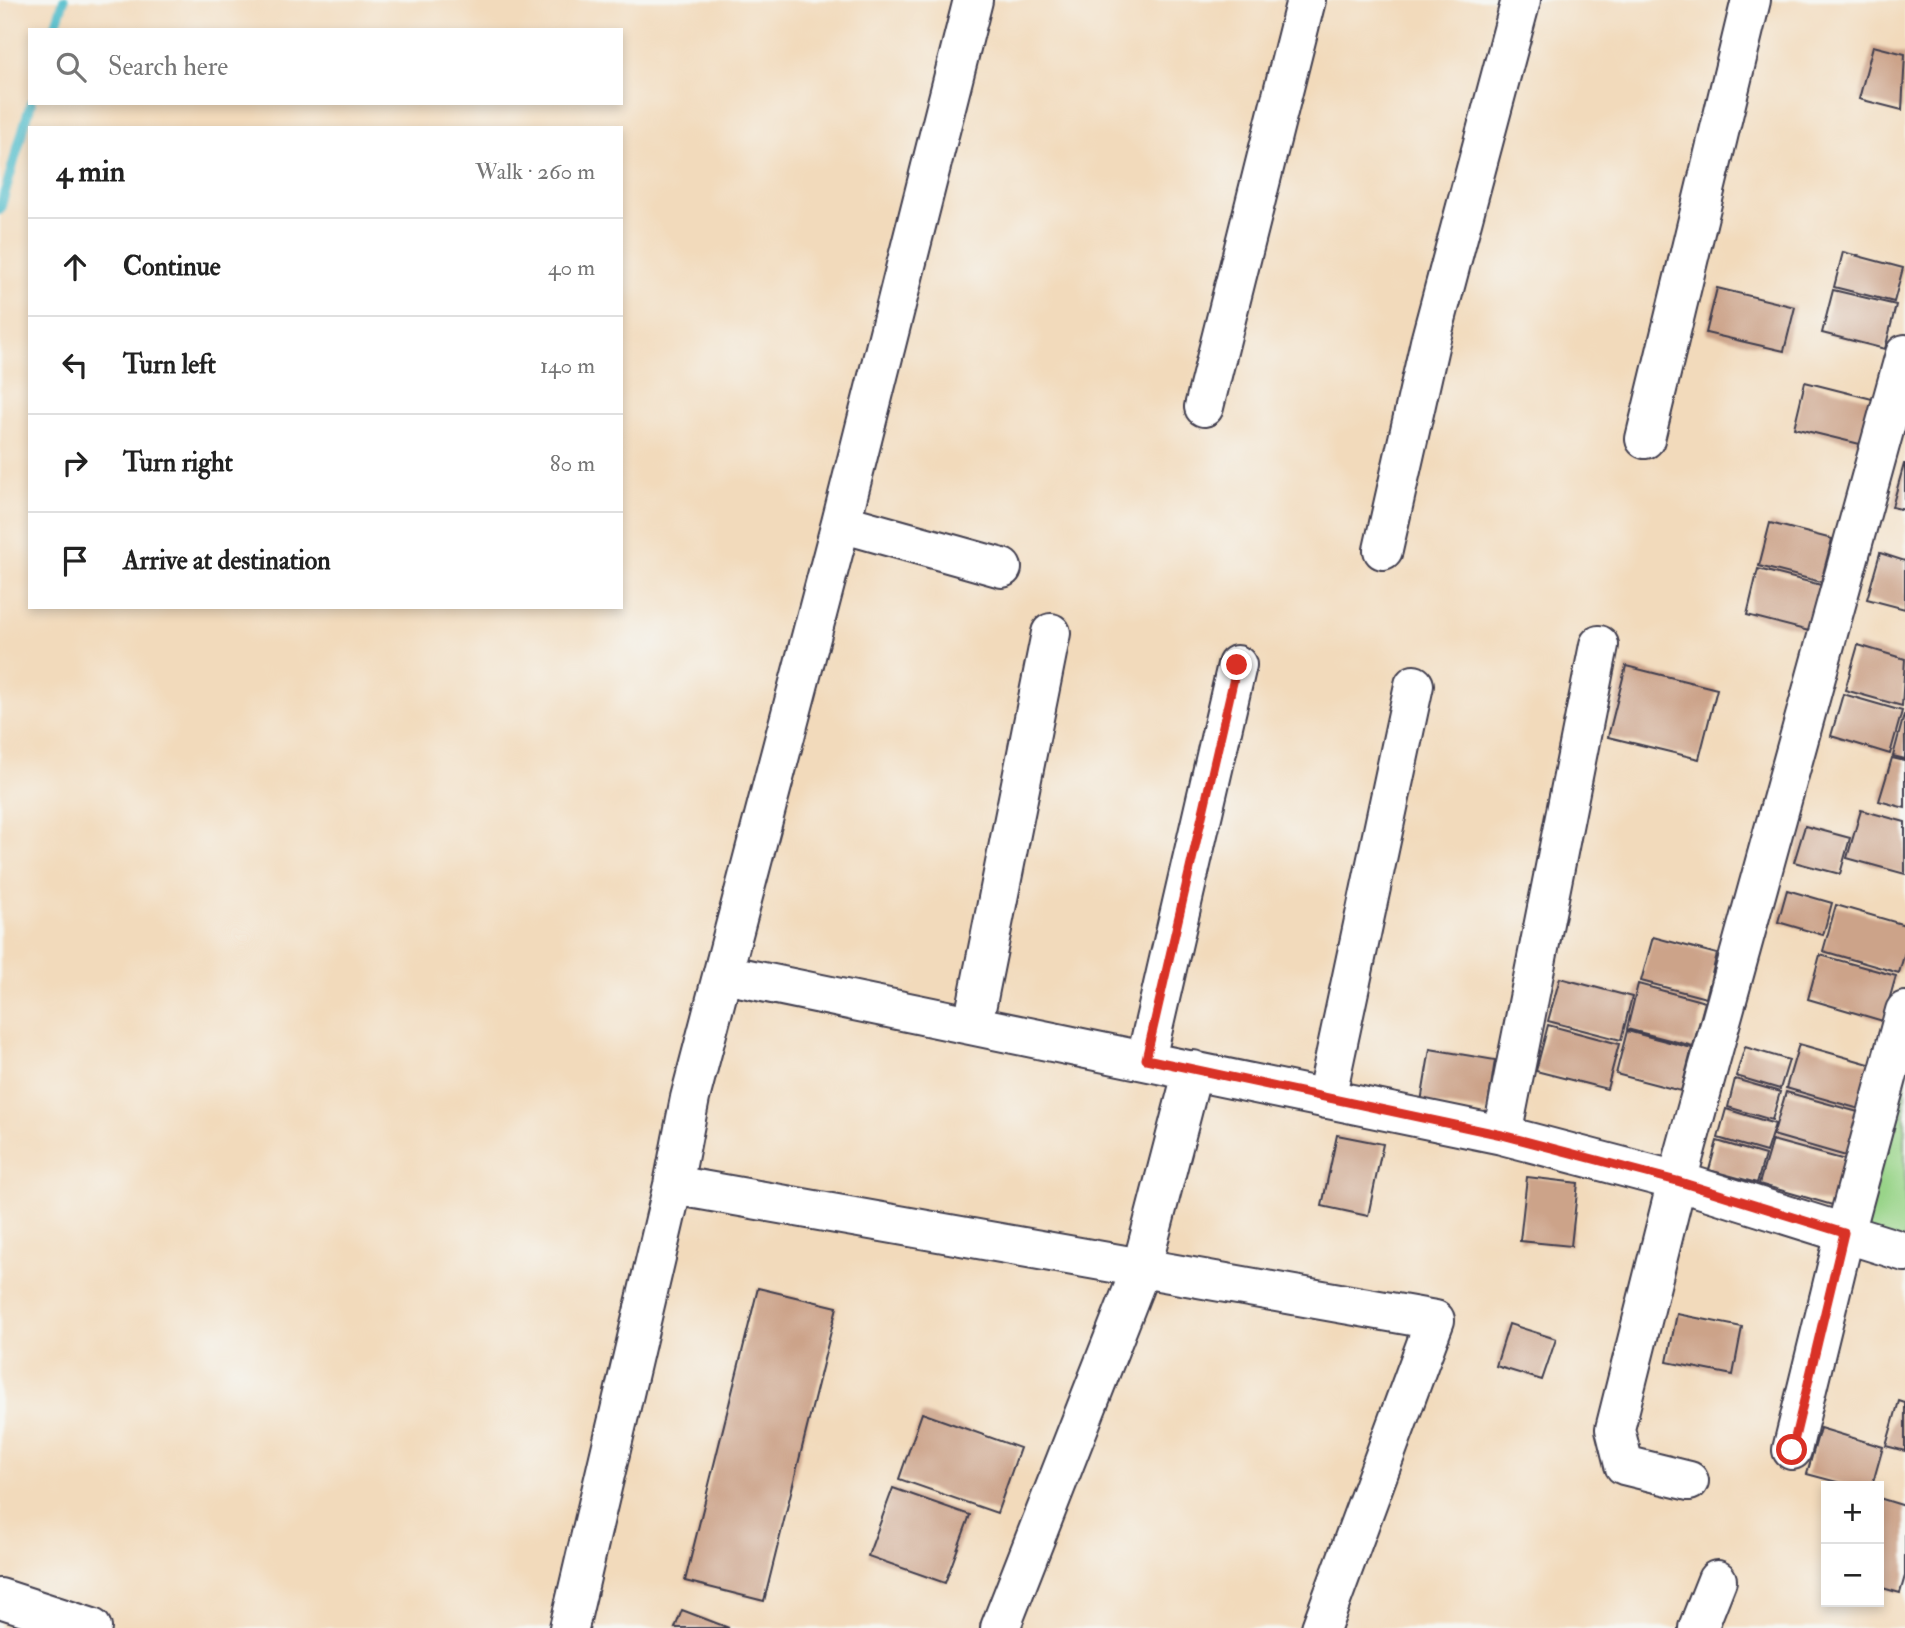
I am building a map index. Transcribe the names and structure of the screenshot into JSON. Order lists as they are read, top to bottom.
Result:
{
  "page": {
    "search": "Search here",
    "heading": ["4 min", "Walk · 260 m"],
    "list": [
      ["Continue", "40 m"],
      ["Turn left", "140 m"],
      ["Turn right", "80 m"],
      "Arrive at destination"
    ],
    "map_buttons": ["+", "−"]
  }
}
